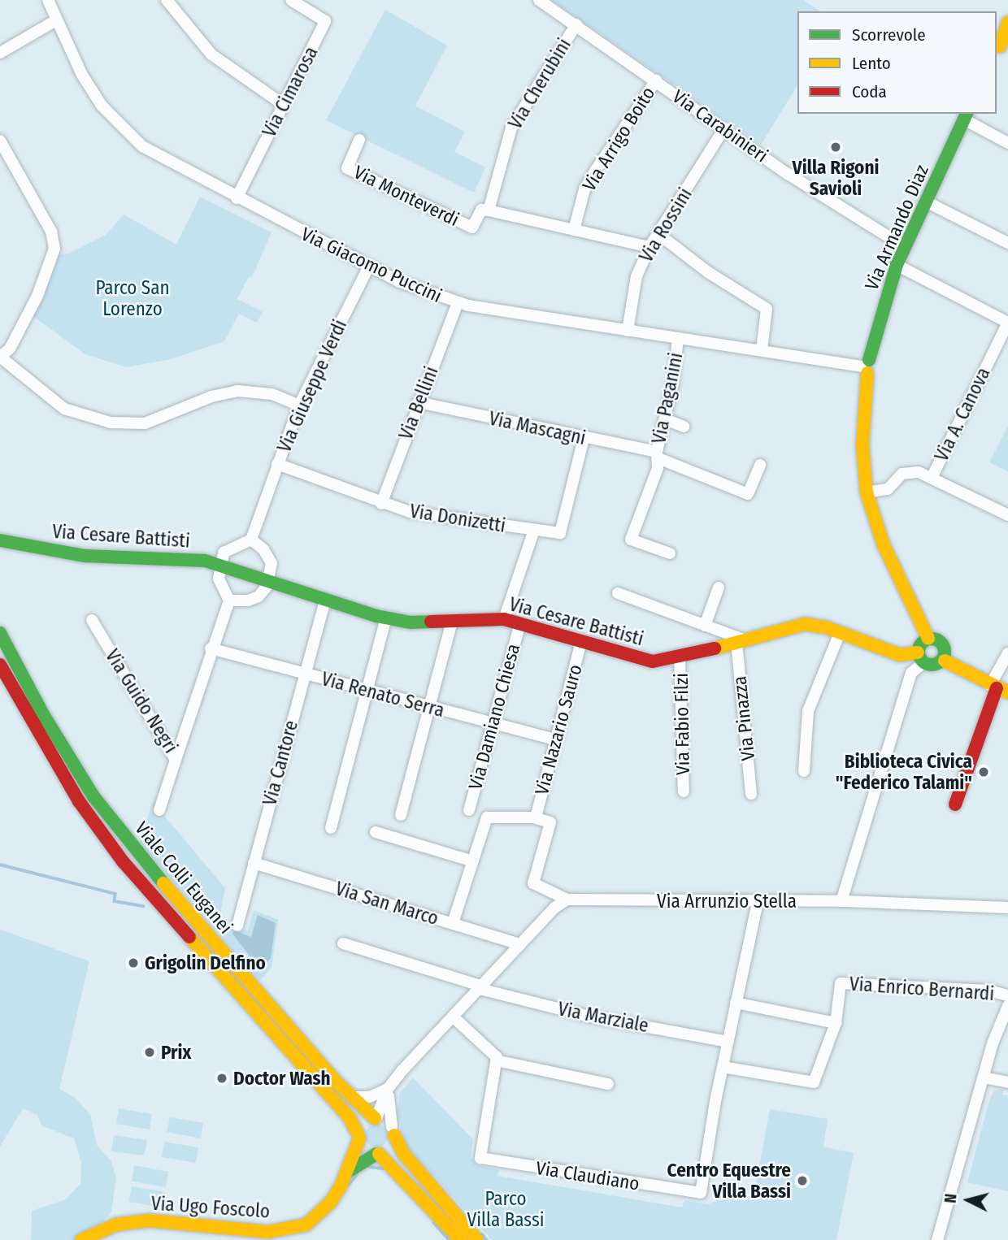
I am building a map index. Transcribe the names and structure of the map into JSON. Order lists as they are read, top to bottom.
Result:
{
  "streets": {
    "street": [
      "Via Cherubini",
      "Via Cimarosa",
      "Via Carabinieri",
      "Via Arrigo Boito",
      "Via Monteverdi",
      "Via Rossini",
      "Via Armando Diaz",
      "Via Giacomo Puccini",
      "Via Giuseppe Verdi",
      "Via Paganini",
      "Via Bellini",
      "Via A. Canova",
      "Via Mascagni",
      "Via Donizetti",
      "Via Cesare Battisti",
      "Via Renato Serra",
      "Via Guido Negri",
      "Via Damiano Chiesa",
      "Via Pinazza",
      "Via Fabio Filzi",
      "Via Nazario Sauro",
      "Via Cantore",
      "Viale Colli Euganei",
      "Via Arrunzio Stella",
      "Via San Marco",
      "Via Enrico Bernardi",
      "Via Marziale",
      "Via Claudiano",
      "Via Ugo Foscolo"
    ]
  },
  "crossings": [
    ["Via Cherubini", "Via Carabinieri"],
    ["Via Cherubini", "Via Monteverdi"],
    ["Via Cimarosa", "Via Giacomo Puccini"],
    ["Via Carabinieri", "Via Arrigo Boito"],
    ["Via Carabinieri", "Via Rossini"],
    ["Via Carabinieri", "Via Armando Diaz"],
    ["Via Arrigo Boito", "Via Monteverdi"],
    ["Via Monteverdi", "Via Rossini"],
    ["Via Rossini", "Via Giacomo Puccini"],
    ["Via Armando Diaz", "Via Giacomo Puccini"],
    ["Via Armando Diaz", "Via Cesare Battisti"],
    ["Via Giacomo Puccini", "Via Giuseppe Verdi"],
    ["Via Giacomo Puccini", "Via Paganini"],
    ["Via Giacomo Puccini", "Via Bellini"],
    ["Via Giuseppe Verdi", "Via Donizetti"],
    ["Via Paganini", "Via Mascagni"],
    ["Via Bellini", "Via Mascagni"],
    ["Via Bellini", "Via Donizetti"],
    ["Via Mascagni", "Via Donizetti"],
    ["Via Cesare Battisti", "Via Damiano Chiesa"],
    ["Via Cesare Battisti", "Via Pinazza"],
    ["Via Cesare Battisti", "Via Fabio Filzi"],
    ["Via Cesare Battisti", "Via Nazario Sauro"],
    ["Via Cesare Battisti", "Via Cantore"],
    ["Via Renato Serra", "Via Guido Negri"],
    ["Via Renato Serra", "Via Damiano Chiesa"],
    ["Via Renato Serra", "Via Nazario Sauro"],
    ["Via Renato Serra", "Via Cantore"],
    ["Via Nazario Sauro", "Via Arrunzio Stella"],
    ["Via Nazario Sauro", "Via San Marco"],
    ["Via Cantore", "Via San Marco"],
    ["Viale Colli Euganei", "Via Ugo Foscolo"],
    ["Via Arrunzio Stella", "Via Claudiano"],
    ["Via Enrico Bernardi", "Via Claudiano"],
    ["Via Marziale", "Via Claudiano"]
  ],
  "parks": ["Parco San Lorenzo", "Parco Villa Bassi"],
  "places": [
    "Villa Rigoni Savioli",
    "Biblioteca Civica \"Federico Talami\"",
    "Grigolin Delfino",
    "Prix",
    "Doctor Wash",
    "Centro Equestre Villa Bassi"
  ],
  "legend": ["Scorrevole", "Lento", "Coda"],
  "north": "left"
}
